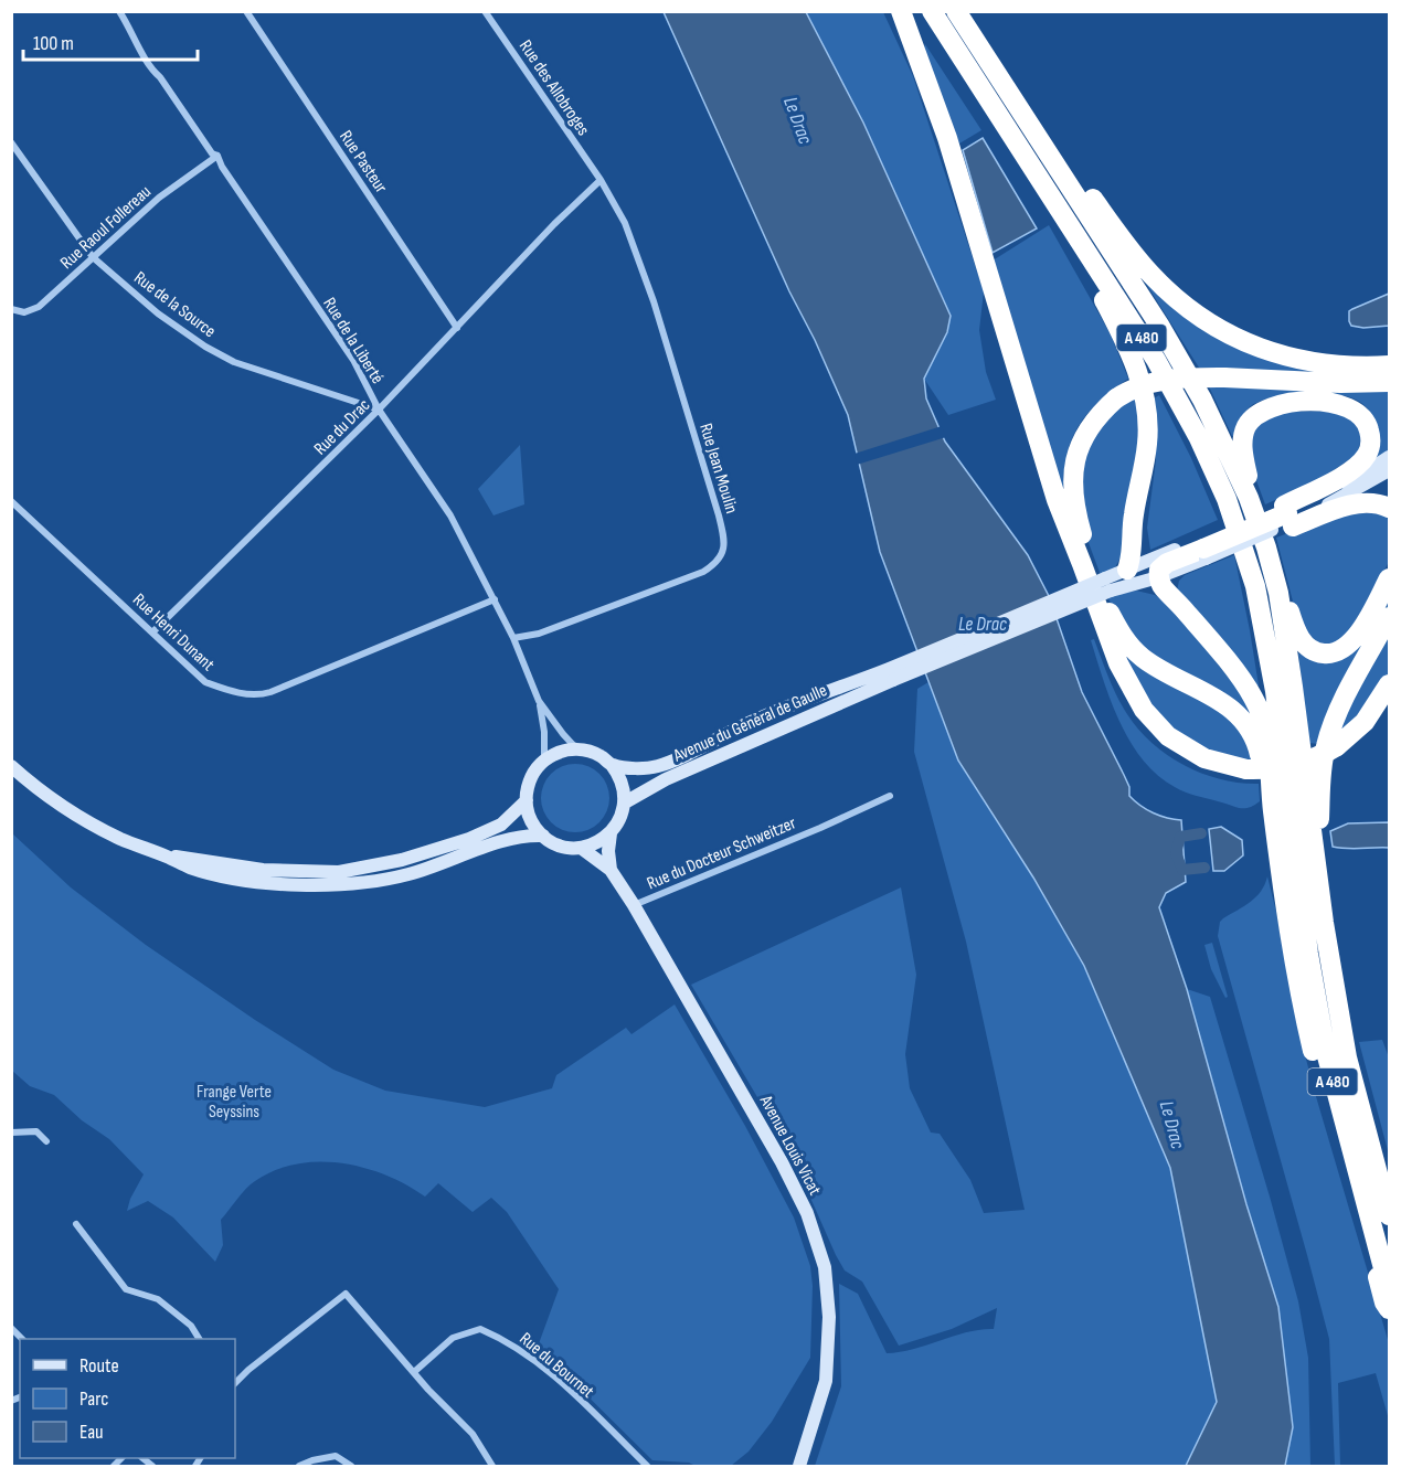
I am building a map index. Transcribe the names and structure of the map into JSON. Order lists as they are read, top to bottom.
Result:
{
  "streets": {
    "highway": ["A 480"],
    "main road": ["Avenue du Général de Gaulle", "Avenue Louis Vicat"],
    "street": [
      "Rue des Allobroges",
      "Rue Pasteur",
      "Rue Raoul Follereau",
      "Rue de la Source",
      "Rue de la Liberté",
      "Rue du Drac",
      "Rue Jean Moulin",
      "Rue Henri Dunant",
      "Rue du Docteur Schweitzer",
      "Rue du Bournet"
    ]
  },
  "crossings": [
    ["Rue des Allobroges", "Rue du Drac"],
    ["Rue des Allobroges", "Rue Jean Moulin"],
    ["Rue Pasteur", "Rue du Drac"],
    ["Rue Raoul Follereau", "Rue de la Source"],
    ["Rue Raoul Follereau", "Rue de la Liberté"],
    ["Rue de la Source", "Rue de la Liberté"],
    ["Rue de la Source", "Rue du Drac"],
    ["Rue de la Liberté", "Rue du Drac"],
    ["Rue de la Liberté", "Rue Jean Moulin"],
    ["Rue de la Liberté", "Rue Henri Dunant"],
    ["Rue de la Liberté", "Avenue du Général de Gaulle"],
    ["Rue du Drac", "Rue Jean Moulin"],
    ["Rue du Drac", "Rue Henri Dunant"],
    ["Rue du Docteur Schweitzer", "Avenue Louis Vicat"]
  ],
  "water": ["Le Drac"],
  "parks": ["Frange Verte Seyssins"],
  "legend": ["Route", "Parc", "Eau"],
  "scale_bar": "100 m"
}
